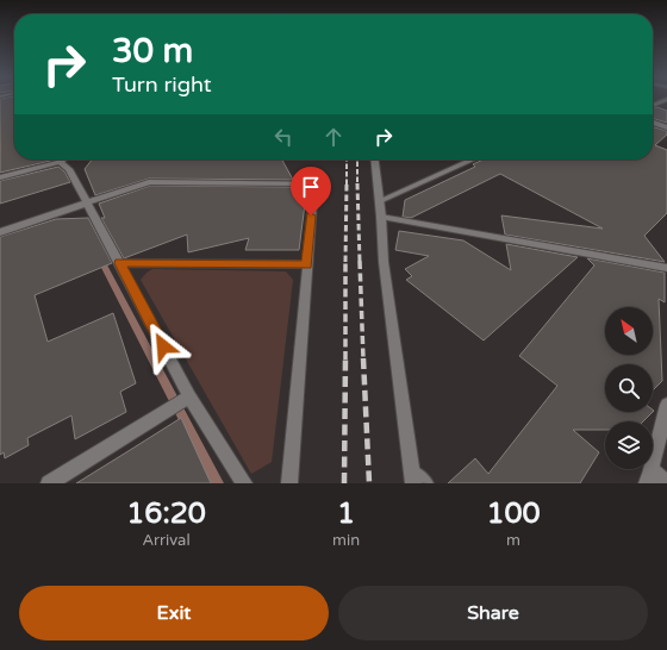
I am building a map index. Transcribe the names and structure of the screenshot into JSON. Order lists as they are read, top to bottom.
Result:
{
  "north": "top left",
  "page": {
    "turn": ["30 m", "Turn right"],
    "eta": [
      "16:20",
      "Arrival",
      "1",
      "min",
      "100",
      "m"
    ],
    "buttons": ["Exit", "Share"]
  }
}
